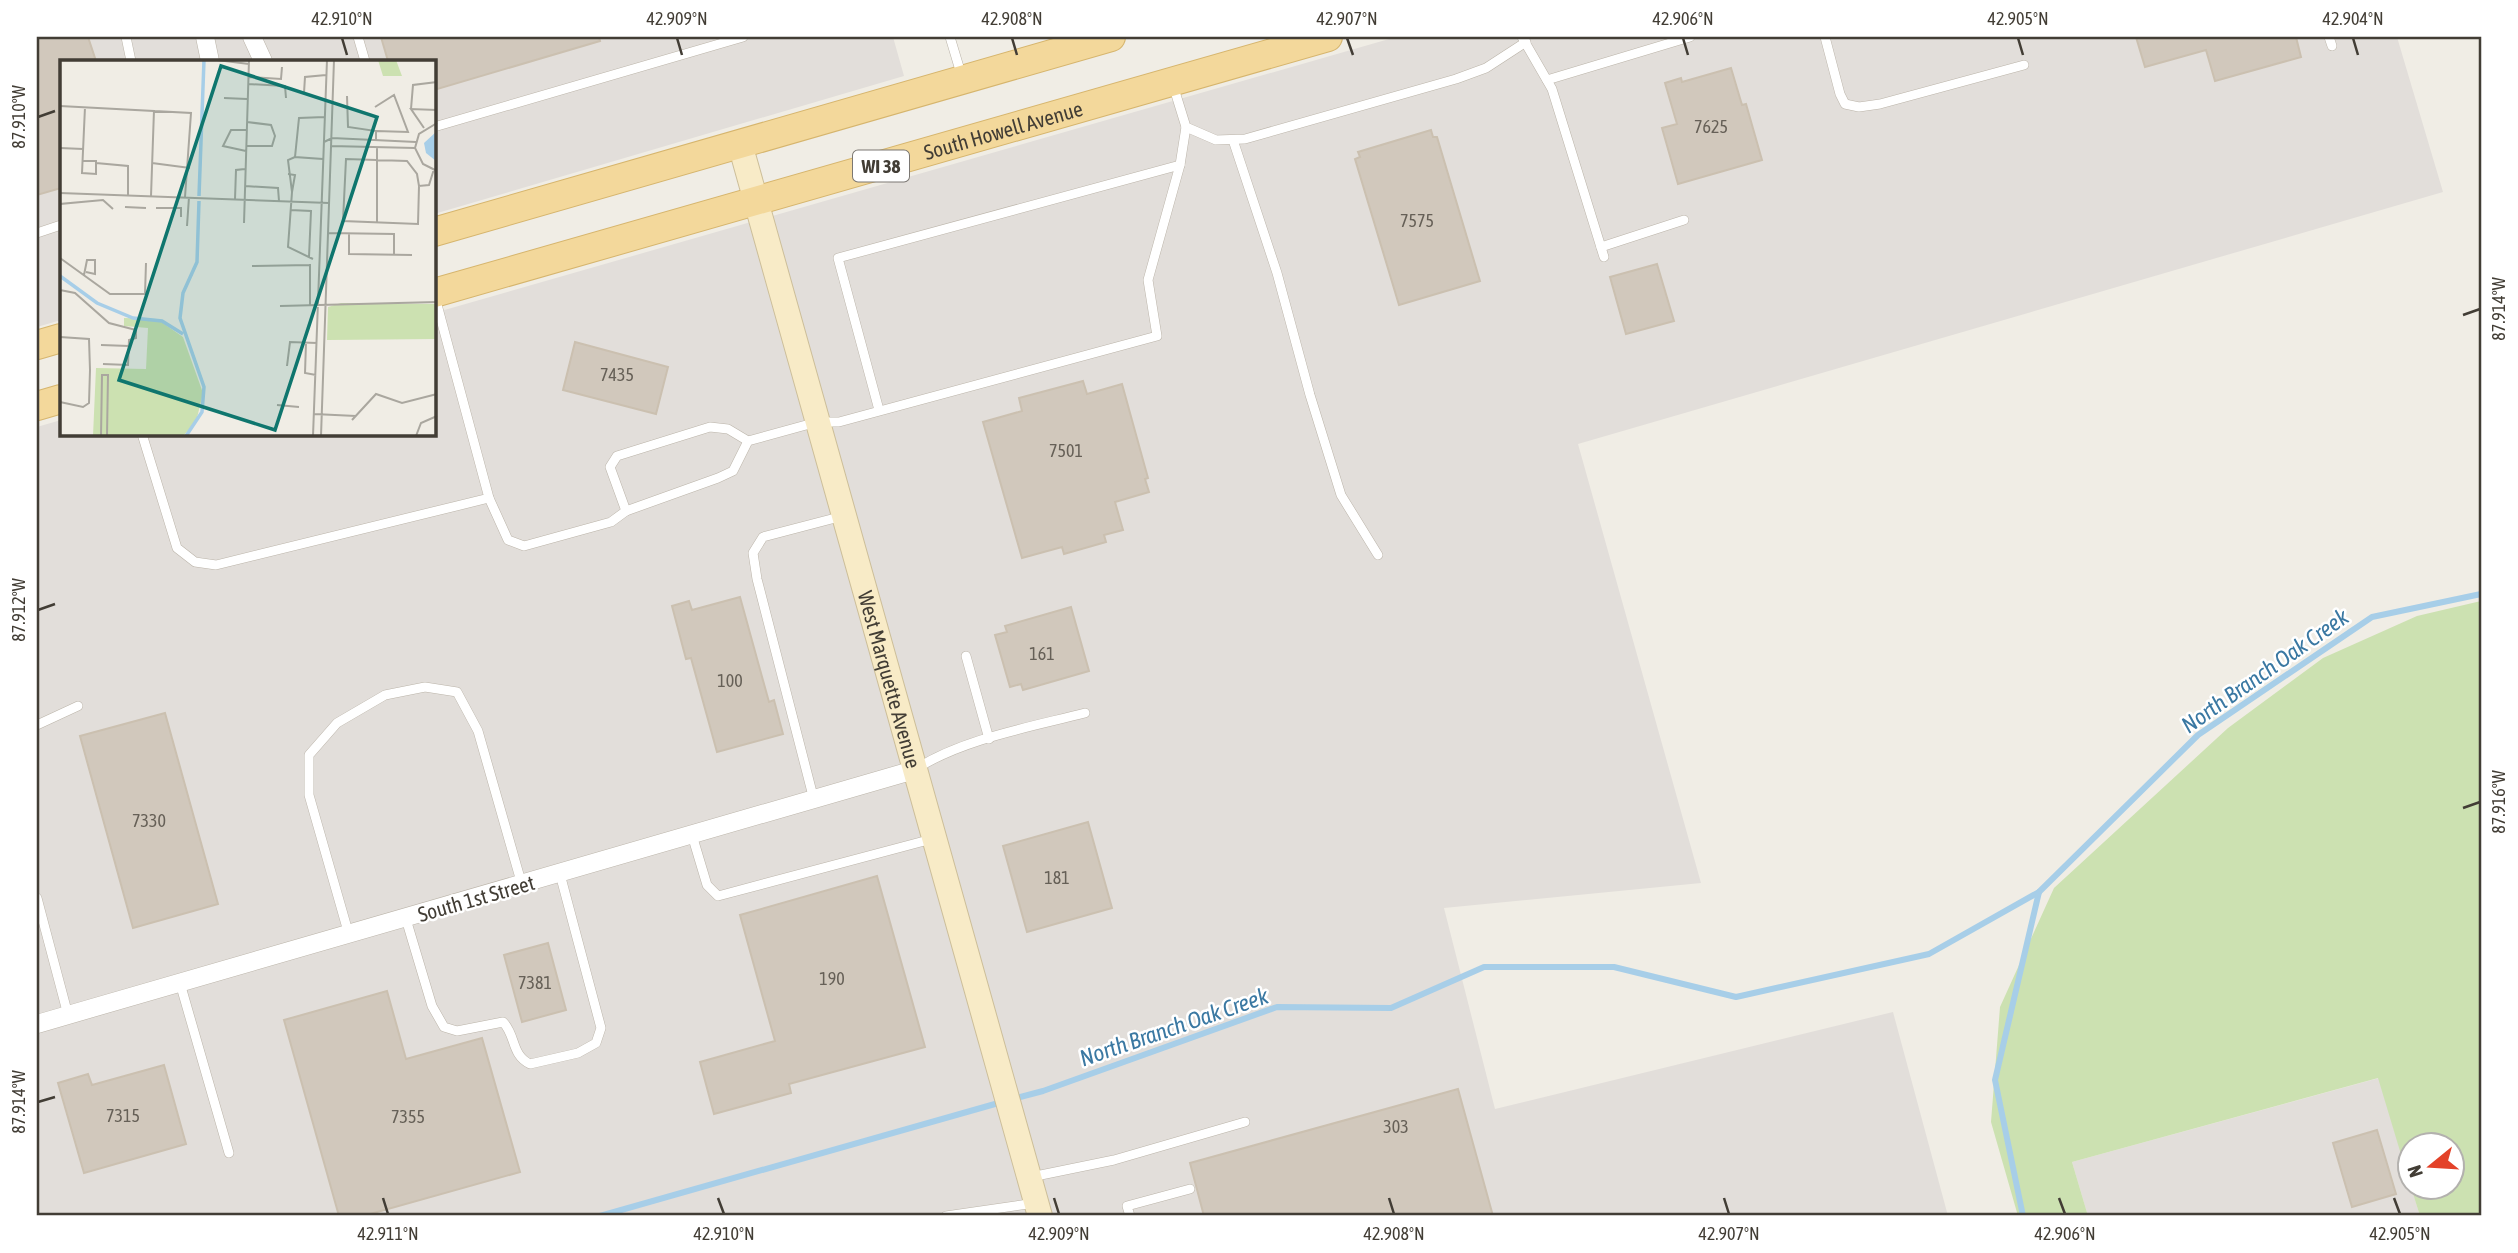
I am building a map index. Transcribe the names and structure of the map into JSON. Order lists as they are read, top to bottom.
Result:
{
  "streets": {
    "main road": ["South Howell Avenue", "WI 38"],
    "street": ["West Marquette Avenue", "South 1st Street"]
  },
  "crossings": [
    ["South Howell Avenue", "West Marquette Avenue"],
    ["West Marquette Avenue", "South 1st Street"]
  ],
  "water": ["North Branch Oak Creek"],
  "house_numbers": [
    "7625",
    "7575",
    "7435",
    "7501",
    "161",
    "100",
    "7330",
    "181",
    "190",
    "7381",
    "7315",
    "7355",
    "303"
  ],
  "north": "left",
  "coordinates": [
    "42.910°N",
    "42.909°N",
    "42.908°N",
    "42.907°N",
    "42.906°N",
    "42.905°N",
    "42.904°N",
    "87.910°W",
    "87.914°W",
    "87.912°W",
    "87.916°W",
    "42.911°N"
  ]
}
